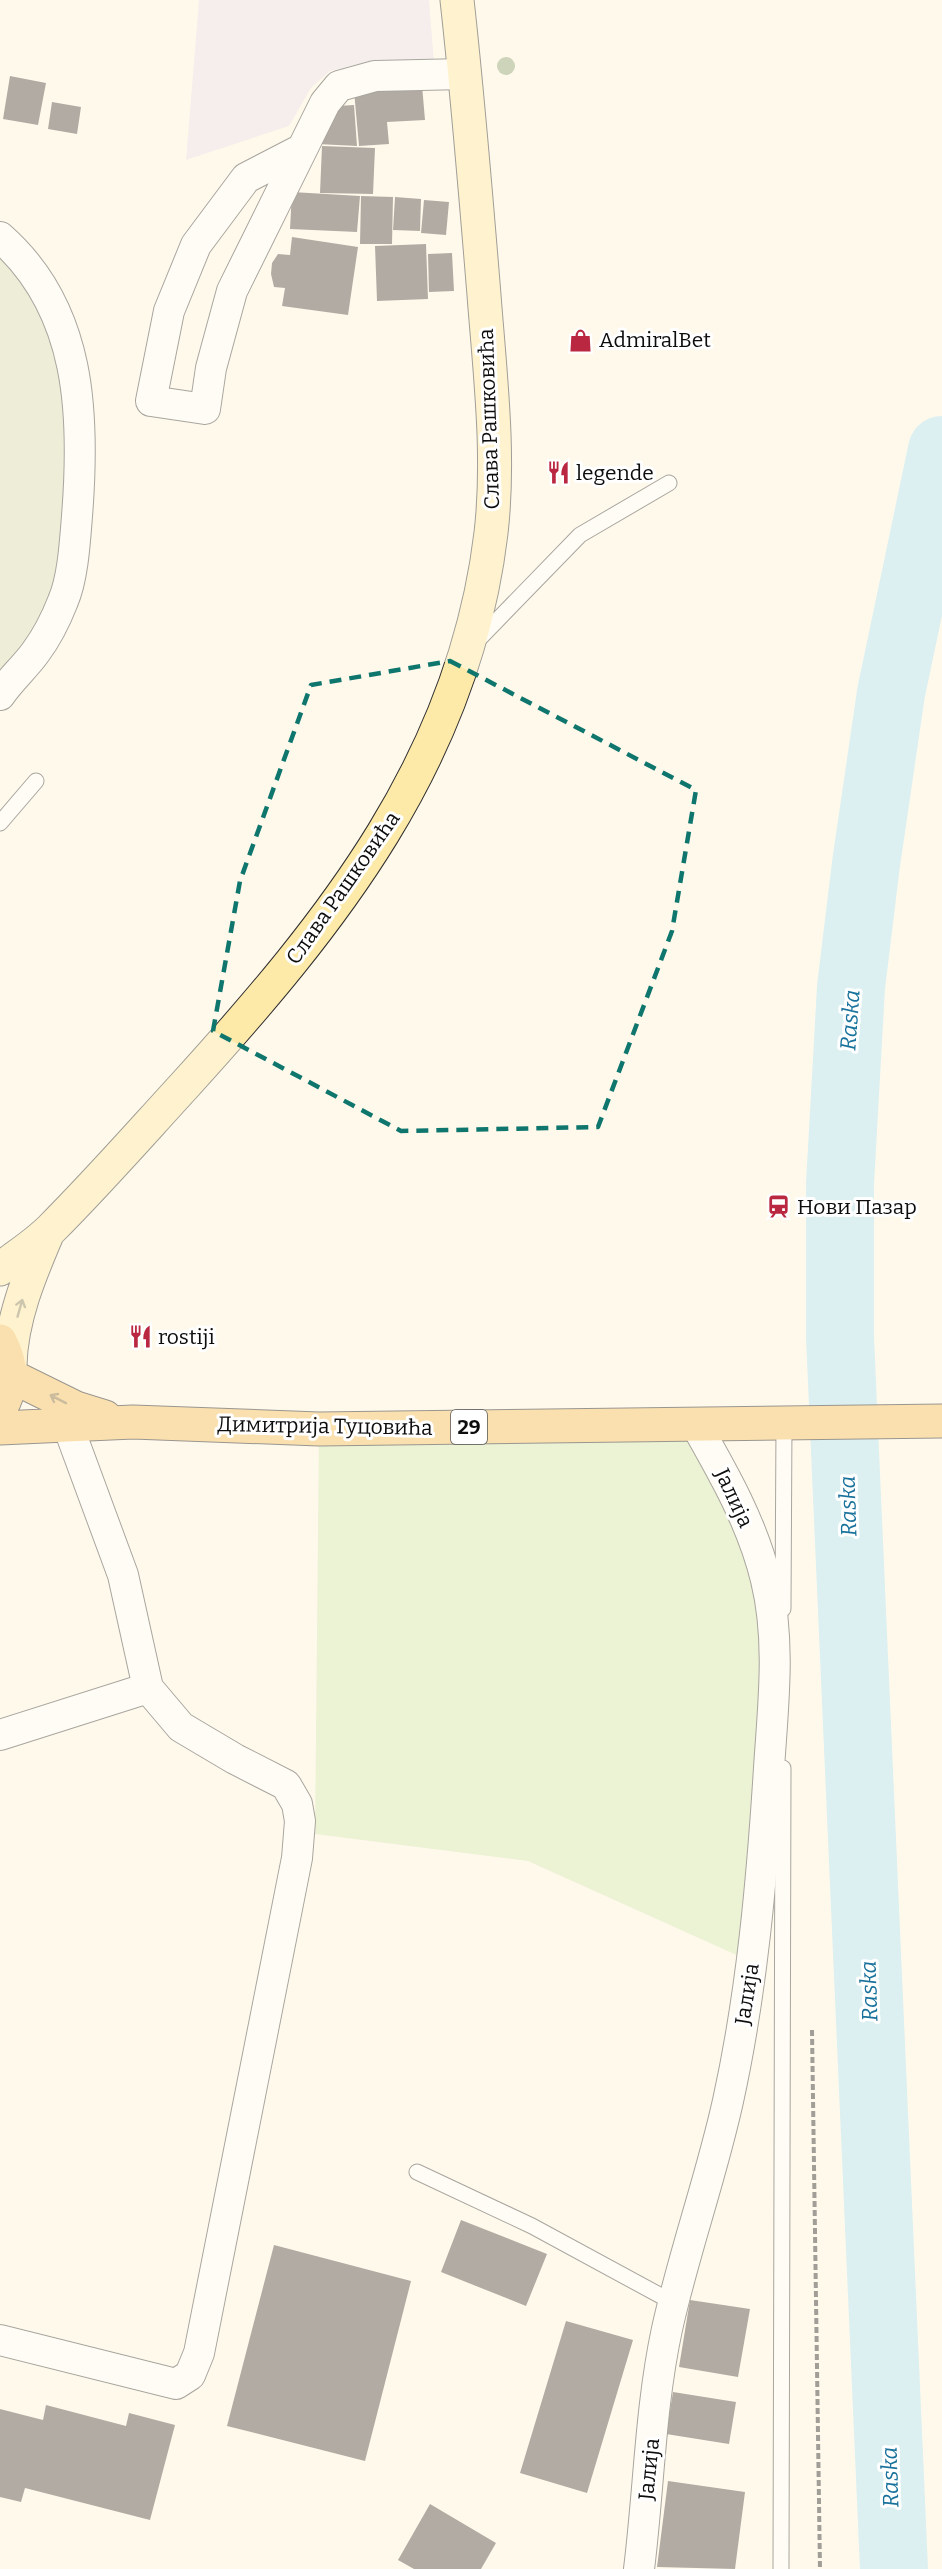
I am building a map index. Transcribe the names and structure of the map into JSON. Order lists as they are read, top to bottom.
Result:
{
  "streets": {
    "main road": ["Слава Рашковића", "Димитрија Туцовића", "29"],
    "street": ["Јалија"]
  },
  "crossings": [
    ["Димитрија Туцовића", "29"],
    ["Димитрија Туцовића", "Јалија"]
  ],
  "water": ["Raska"],
  "places": {
    "shop": ["AdmiralBet"],
    "restaurant": ["legende", "rostiji"],
    "station": ["Нови Пазар"]
  }
}
